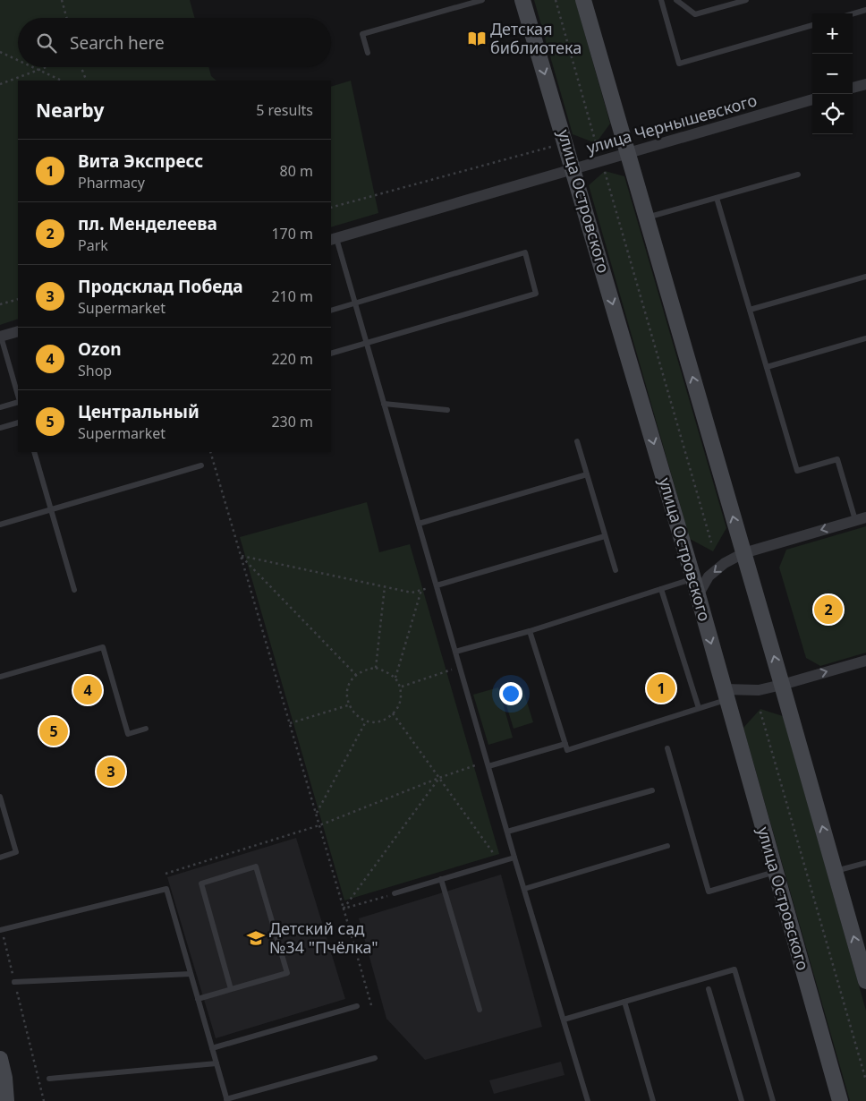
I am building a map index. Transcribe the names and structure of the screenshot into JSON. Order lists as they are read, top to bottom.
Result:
{
  "streets": {
    "main road": ["улица Островского"],
    "street": ["улица Чернышевского"]
  },
  "crossings": [
    ["улица Чернышевского", "улица Островского"]
  ],
  "places": {
    "library": ["Детская библиотека"],
    "school or university": ["Детский сад №34 \"Пчёлка\""]
  },
  "page": {
    "map_buttons": ["+", "−"],
    "search": "Search here",
    "heading": ["Nearby", "5 results"],
    "list": [
      {
        "mark": "1",
        "name": "Вита Экспресс",
        "note": "Pharmacy",
        "value": "80 m"
      },
      {
        "mark": "2",
        "name": "пл. Менделеева",
        "note": "Park",
        "value": "170 m"
      },
      {
        "mark": "3",
        "name": "Продсклад Победа",
        "note": "Supermarket",
        "value": "210 m"
      },
      {
        "mark": "4",
        "name": "Ozon",
        "note": "Shop",
        "value": "220 m"
      },
      {
        "mark": "5",
        "name": "Центральный",
        "note": "Supermarket",
        "value": "230 m"
      }
    ],
    "pins": [
      "2",
      "1",
      "4",
      "5",
      "3"
    ]
  }
}
